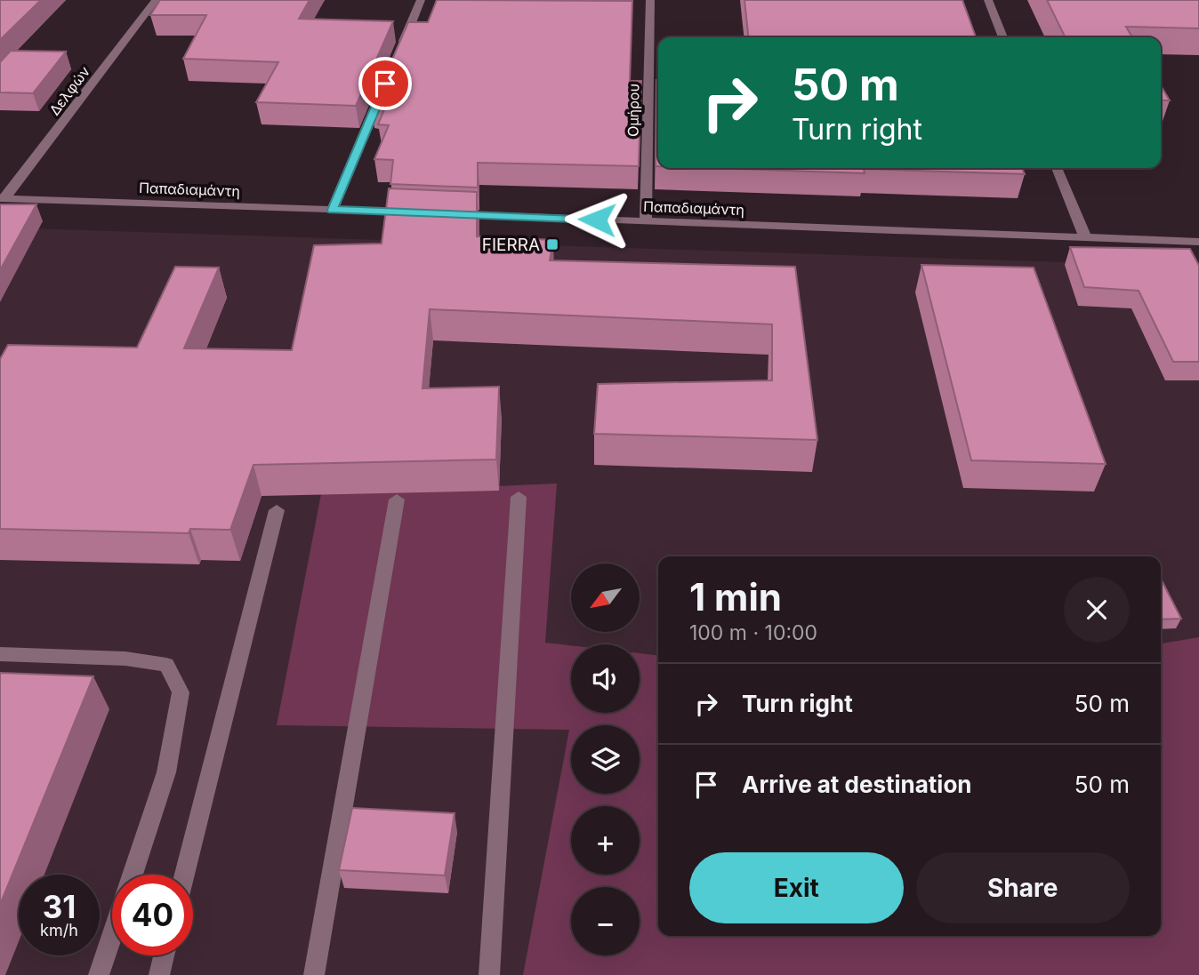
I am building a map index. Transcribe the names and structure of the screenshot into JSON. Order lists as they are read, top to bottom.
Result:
{
  "streets": {
    "street": ["Δελφών", "Ομήρου", "Παπαδιαμάντη"]
  },
  "crossings": [
    ["Δελφών", "Παπαδιαμάντη"],
    ["Ομήρου", "Παπαδιαμάντη"]
  ],
  "places": {
    "transit": ["FIERRA"]
  },
  "north": "bottom left",
  "page": {
    "turn": ["50 m", "Turn right"],
    "heading": ["1 min", "100 m · 10:00"],
    "map_buttons": ["+", "−"],
    "list": [
      {
        "name": "Turn right",
        "value": "50 m"
      },
      {
        "name": "Arrive at destination",
        "value": "50 m"
      }
    ],
    "buttons": ["Exit", "Share"],
    "speed": "31 km/h",
    "limit": "40"
  }
}
